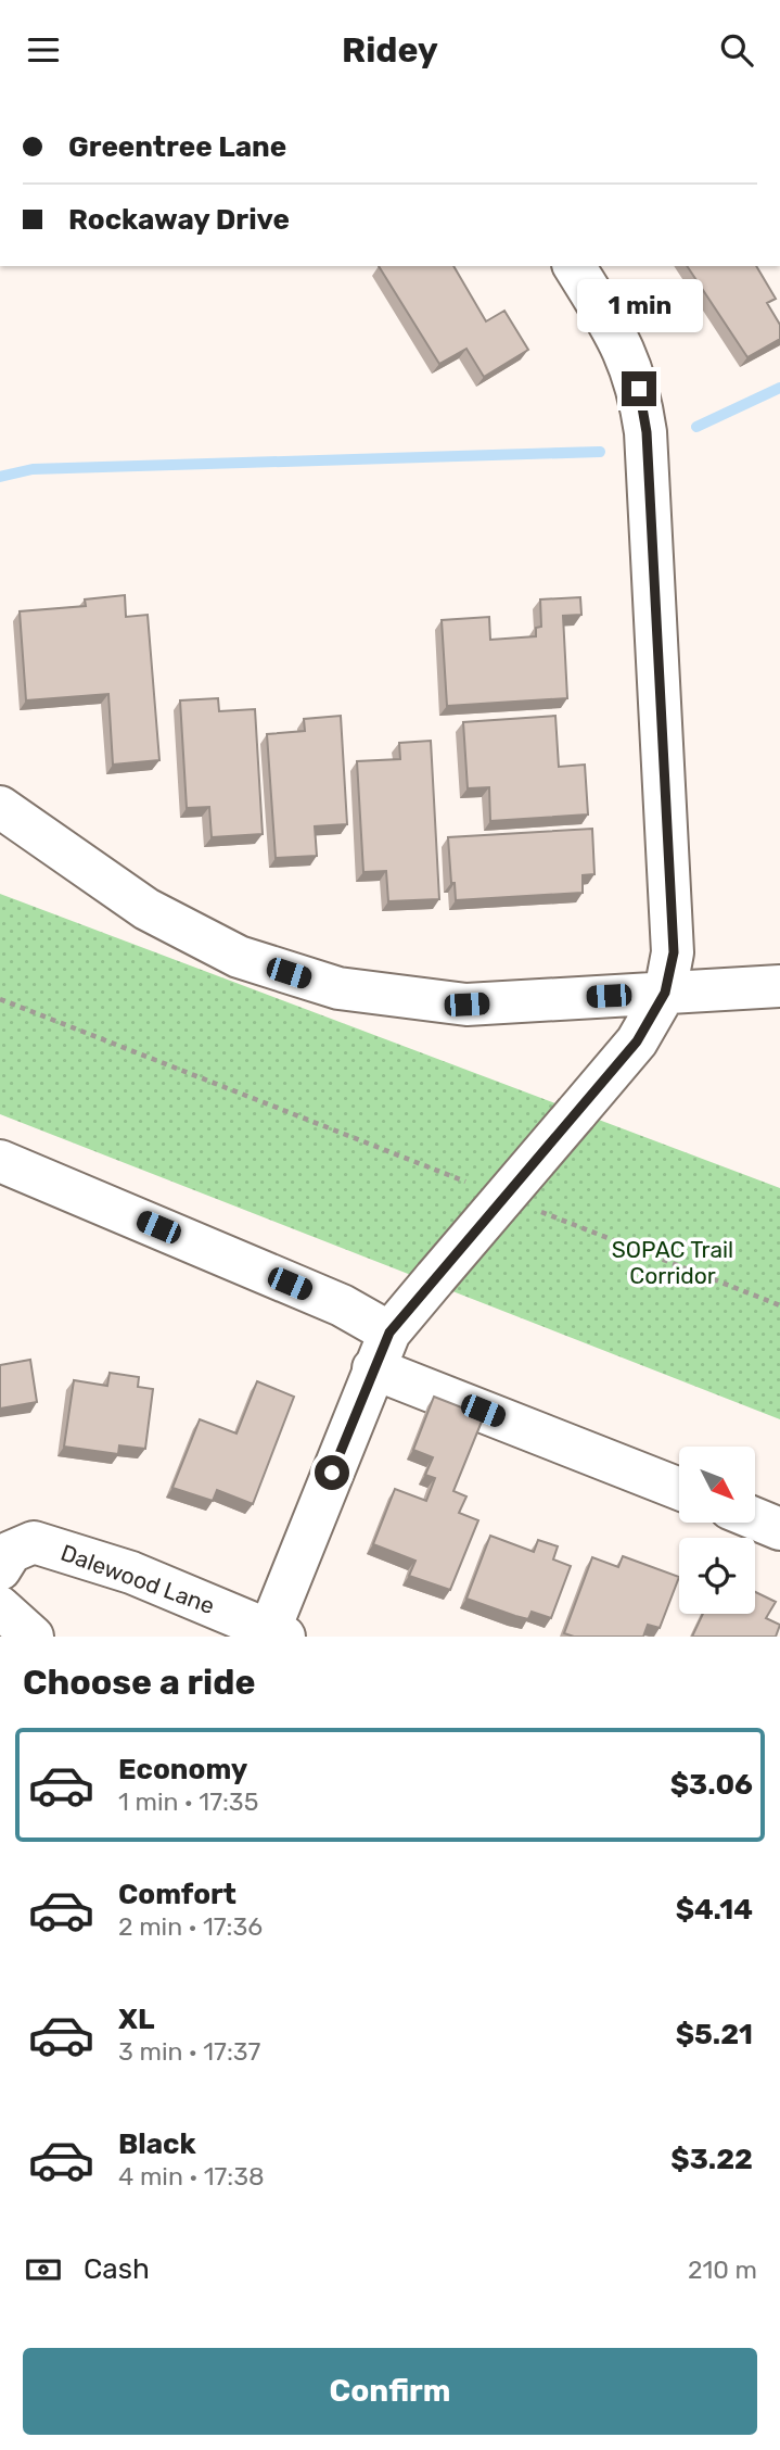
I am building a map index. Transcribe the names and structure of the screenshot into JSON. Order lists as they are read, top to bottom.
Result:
{
  "streets": {
    "street": ["Dalewood Lane"]
  },
  "parks": ["SOPAC Trail Corridor"],
  "north": "bottom right",
  "page": {
    "header": "Ridey",
    "banner": ["Greentree Lane", "Rockaway Drive"],
    "bubble": "1 min",
    "heading": "Choose a ride",
    "list": [
      {
        "name": "Economy",
        "note": "1 min · 17:35",
        "value": "$3.06"
      },
      {
        "name": "Comfort",
        "note": "2 min · 17:36",
        "value": "$4.14"
      },
      {
        "name": "XL",
        "note": "3 min · 17:37",
        "value": "$5.21"
      },
      {
        "name": "Black",
        "note": "4 min · 17:38",
        "value": "$3.22"
      }
    ],
    "pay": ["Cash", "210 m"],
    "buttons": "Confirm"
  }
}
